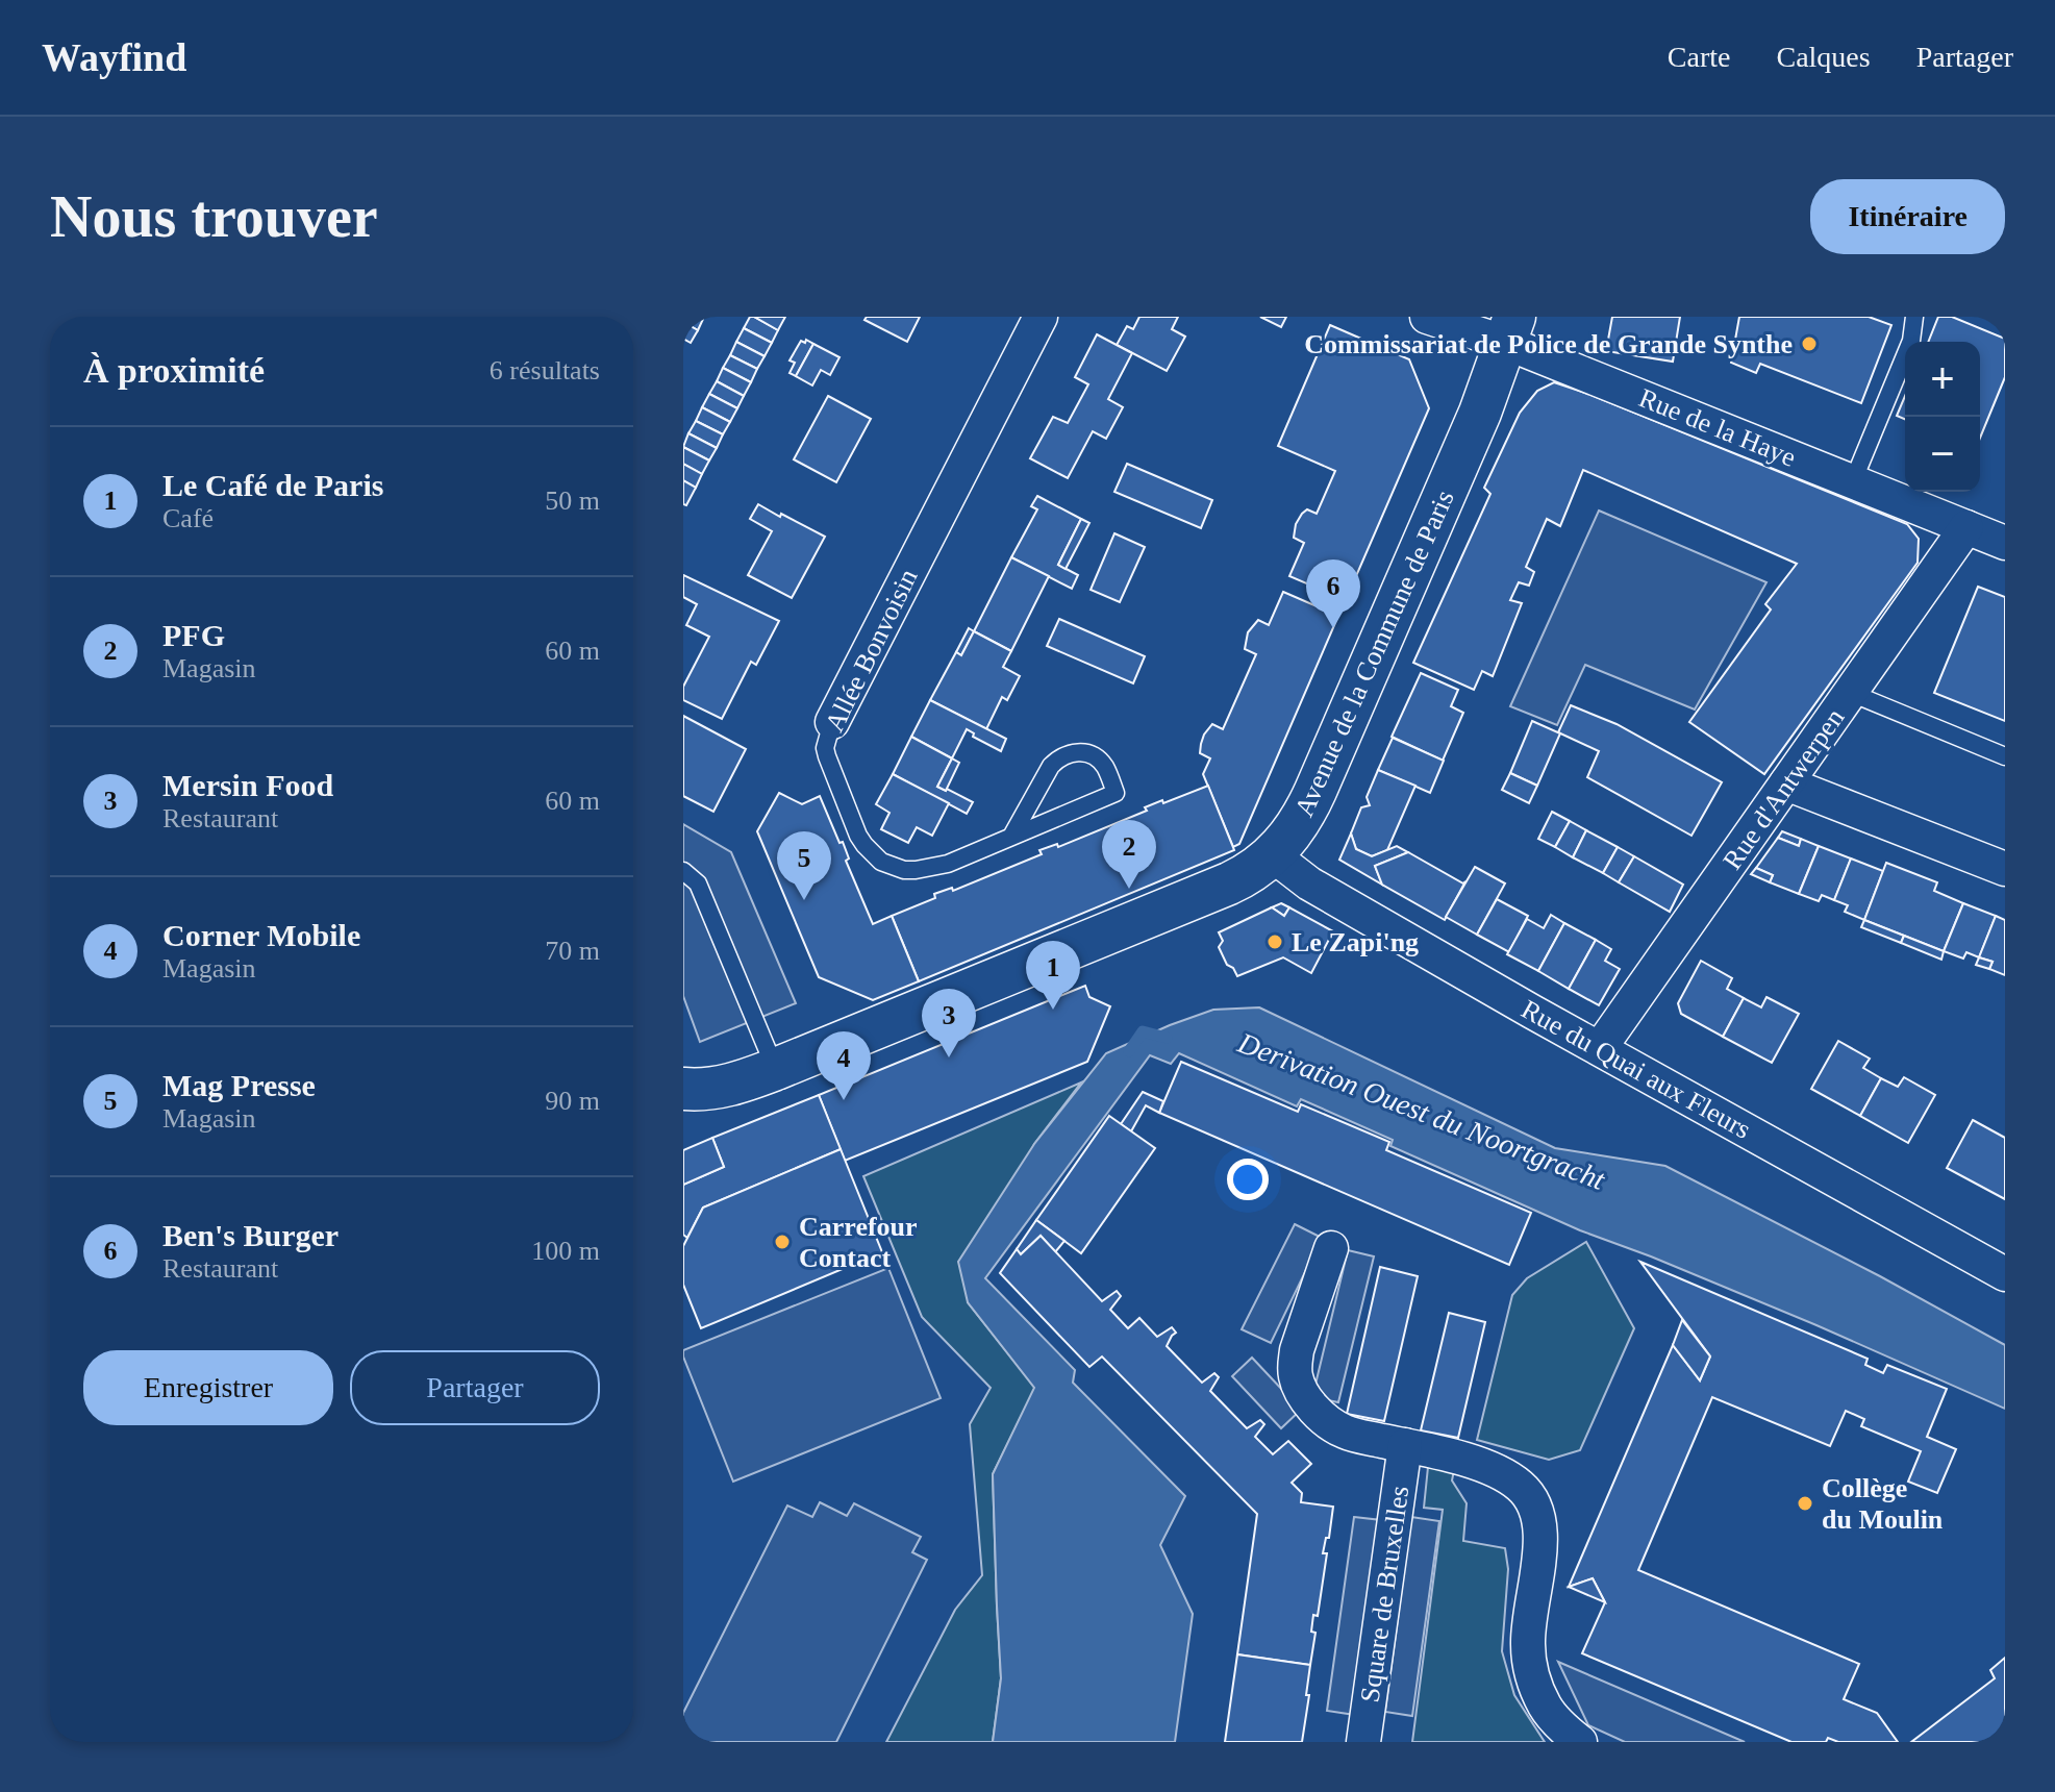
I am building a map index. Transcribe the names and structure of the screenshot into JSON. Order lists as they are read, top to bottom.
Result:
{
  "streets": {
    "street": [
      "Rue de la Haye",
      "Allée Bonvoisin",
      "Avenue de la Commune de Paris",
      "Rue d'Antwerpen",
      "Rue du Quai aux Fleurs",
      "Square de Bruxelles"
    ]
  },
  "crossings": [
    ["Rue de la Haye", "Avenue de la Commune de Paris"],
    ["Rue de la Haye", "Rue d'Antwerpen"],
    ["Avenue de la Commune de Paris", "Rue du Quai aux Fleurs"],
    ["Rue d'Antwerpen", "Rue du Quai aux Fleurs"]
  ],
  "water": ["Derivation Ouest du Noortgracht"],
  "places": [
    "Commissariat de Police de Grande Synthe",
    "Le Zapi'ng",
    "Carrefour Contact",
    "Collège du Moulin"
  ],
  "page": {
    "header": "Wayfind",
    "nav": ["Carte", "Calques", "Partager"],
    "buttons": [
      "Itinéraire",
      ["Enregistrer", "Partager"]
    ],
    "title": "Nous trouver",
    "heading": ["À proximité", "6 résultats"],
    "map_buttons": ["+", "−"],
    "list": [
      {
        "mark": "1",
        "name": "Le Café de Paris",
        "note": "Café",
        "value": "50 m"
      },
      {
        "mark": "2",
        "name": "PFG",
        "note": "Magasin",
        "value": "60 m"
      },
      {
        "mark": "3",
        "name": "Mersin Food",
        "note": "Restaurant",
        "value": "60 m"
      },
      {
        "mark": "4",
        "name": "Corner Mobile",
        "note": "Magasin",
        "value": "70 m"
      },
      {
        "mark": "5",
        "name": "Mag Presse",
        "note": "Magasin",
        "value": "90 m"
      },
      {
        "mark": "6",
        "name": "Ben's Burger",
        "note": "Restaurant",
        "value": "100 m"
      }
    ],
    "pins": [
      "6",
      "2",
      "5",
      "1",
      "3",
      "4"
    ]
  }
}
